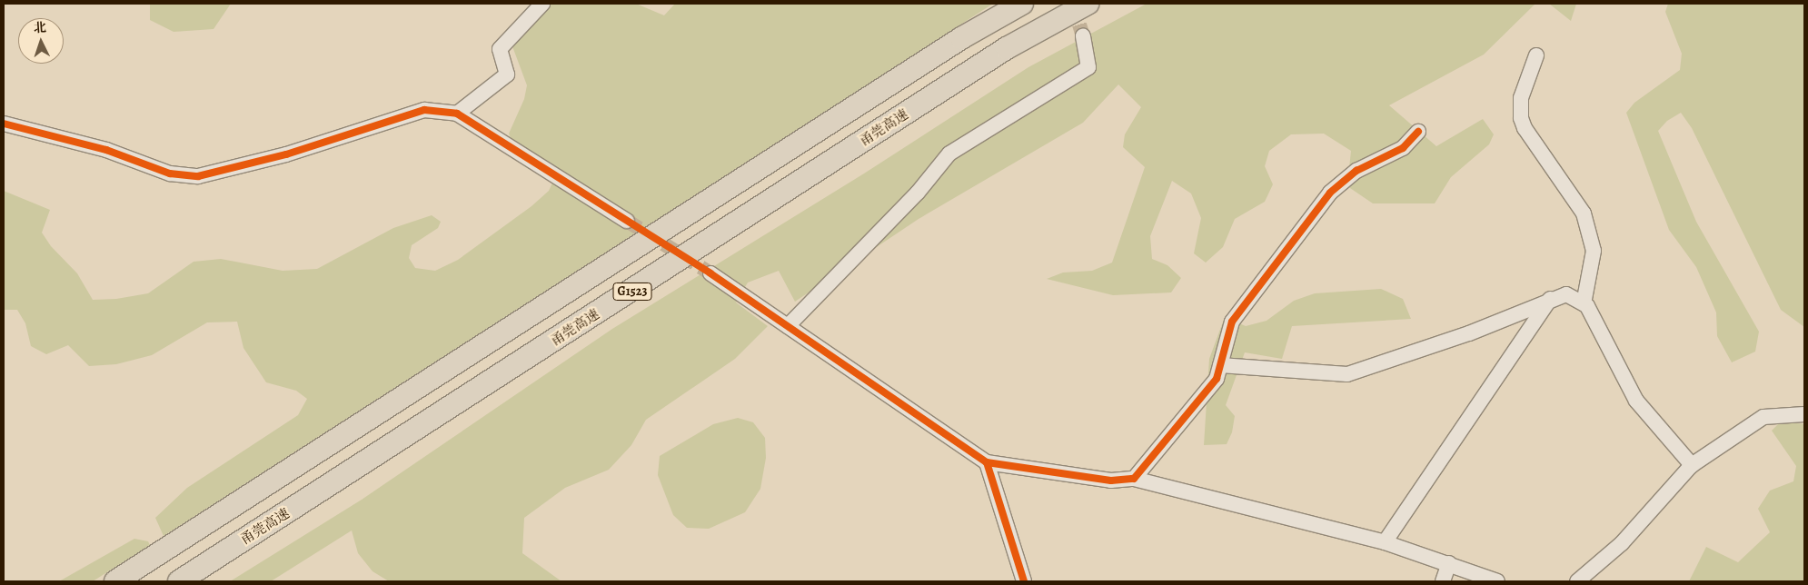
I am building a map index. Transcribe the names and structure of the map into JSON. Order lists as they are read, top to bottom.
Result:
{
  "streets": {
    "highway": ["甬莞高速", "G1523"]
  },
  "north": "top"
}
